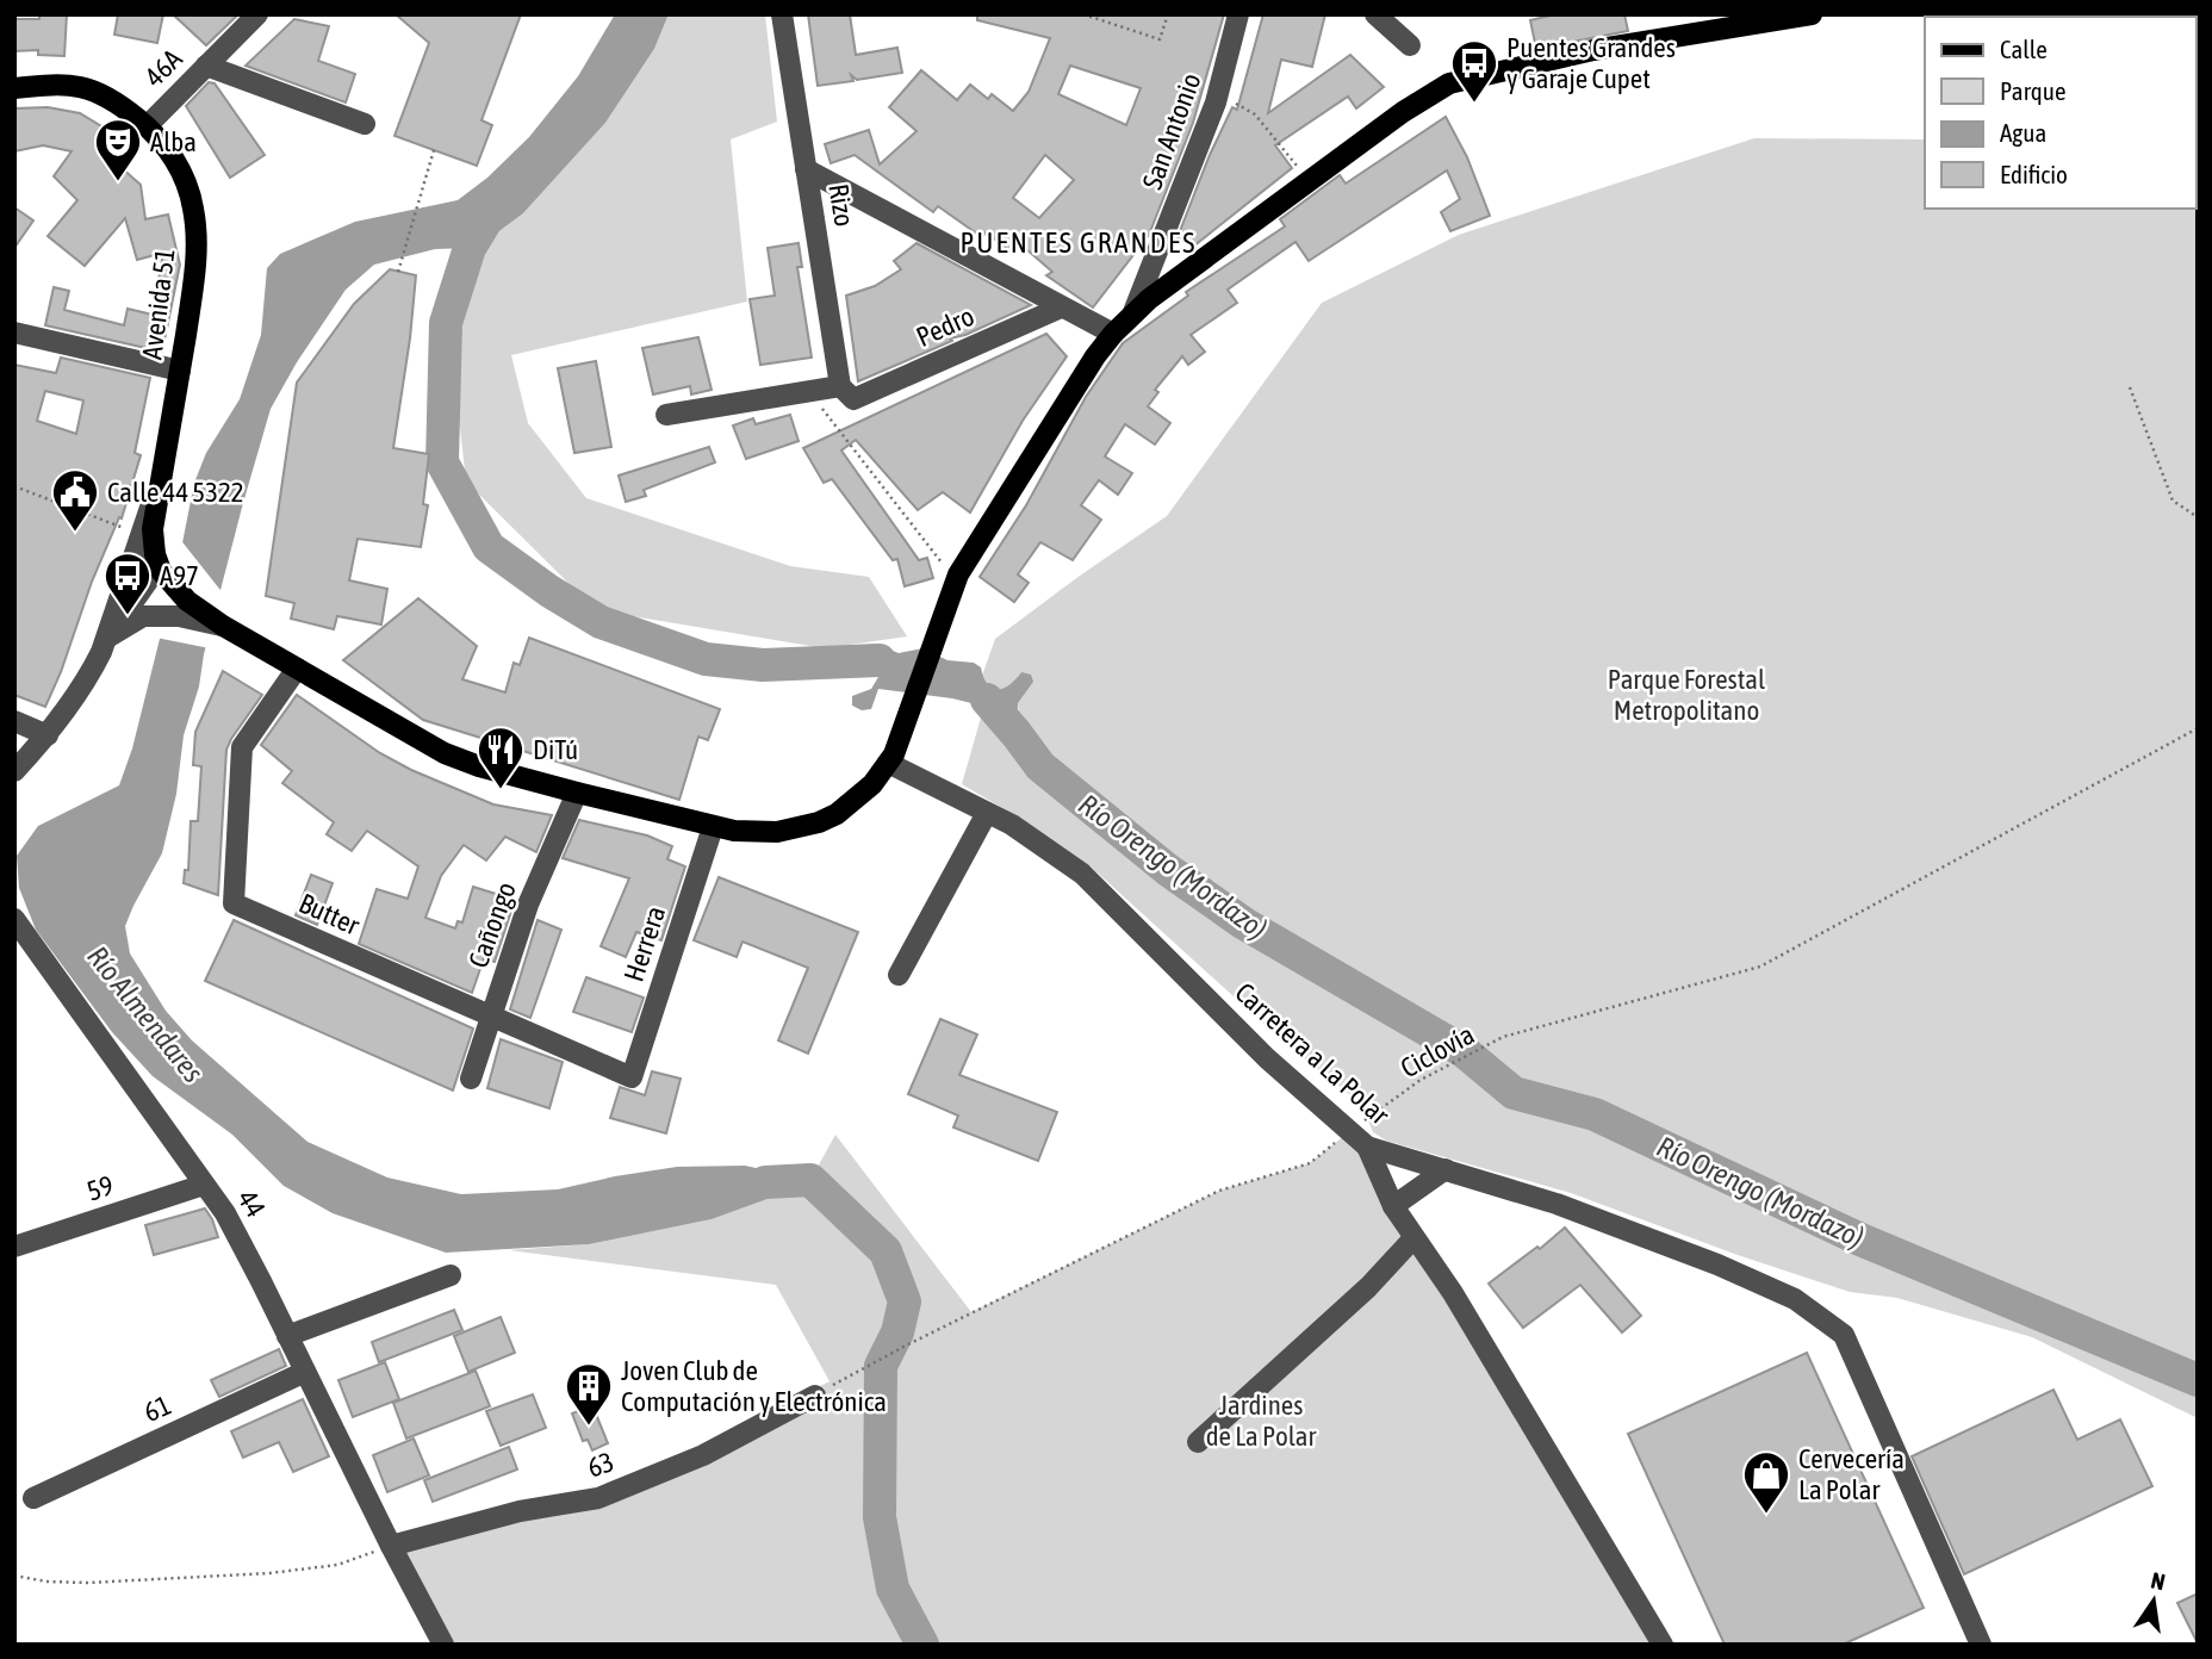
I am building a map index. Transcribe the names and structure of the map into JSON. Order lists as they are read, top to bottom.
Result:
{
  "streets": {
    "main road": ["Avenida 51"],
    "street": [
      "46A",
      "San Antonio",
      "Rizo",
      "Pedro",
      "Butter",
      "Cañongo",
      "Herrera",
      "Carretera a La Polar",
      "59",
      "44",
      "61",
      "63"
    ],
    "path": ["Ciclovía"]
  },
  "crossings": [
    ["46A", "Avenida 51"],
    ["Rizo", "Pedro"],
    ["Butter", "Cañongo"],
    ["Butter", "Herrera"],
    ["Ciclovía", "Carretera a La Polar"],
    ["59", "44"],
    ["44", "61"],
    ["44", "63"]
  ],
  "districts": ["PUENTES GRANDES"],
  "water": ["Río Orengo (Mordazo)", "Río Almendares"],
  "parks": ["Parque Forestal Metropolitano", "Jardines de La Polar"],
  "places": {
    "bus stop": ["Puentes Grandes y Garaje Cupet", "A97"],
    "theatre": ["Alba"],
    "public building": ["Calle 44 5322"],
    "restaurant": ["DiTú"],
    "building": ["Joven Club de Computación y Electrónica"],
    "shop": ["Cervecería La Polar"]
  },
  "legend": [
    "Calle",
    "Parque",
    "Agua",
    "Edificio"
  ],
  "north": "top"
}
